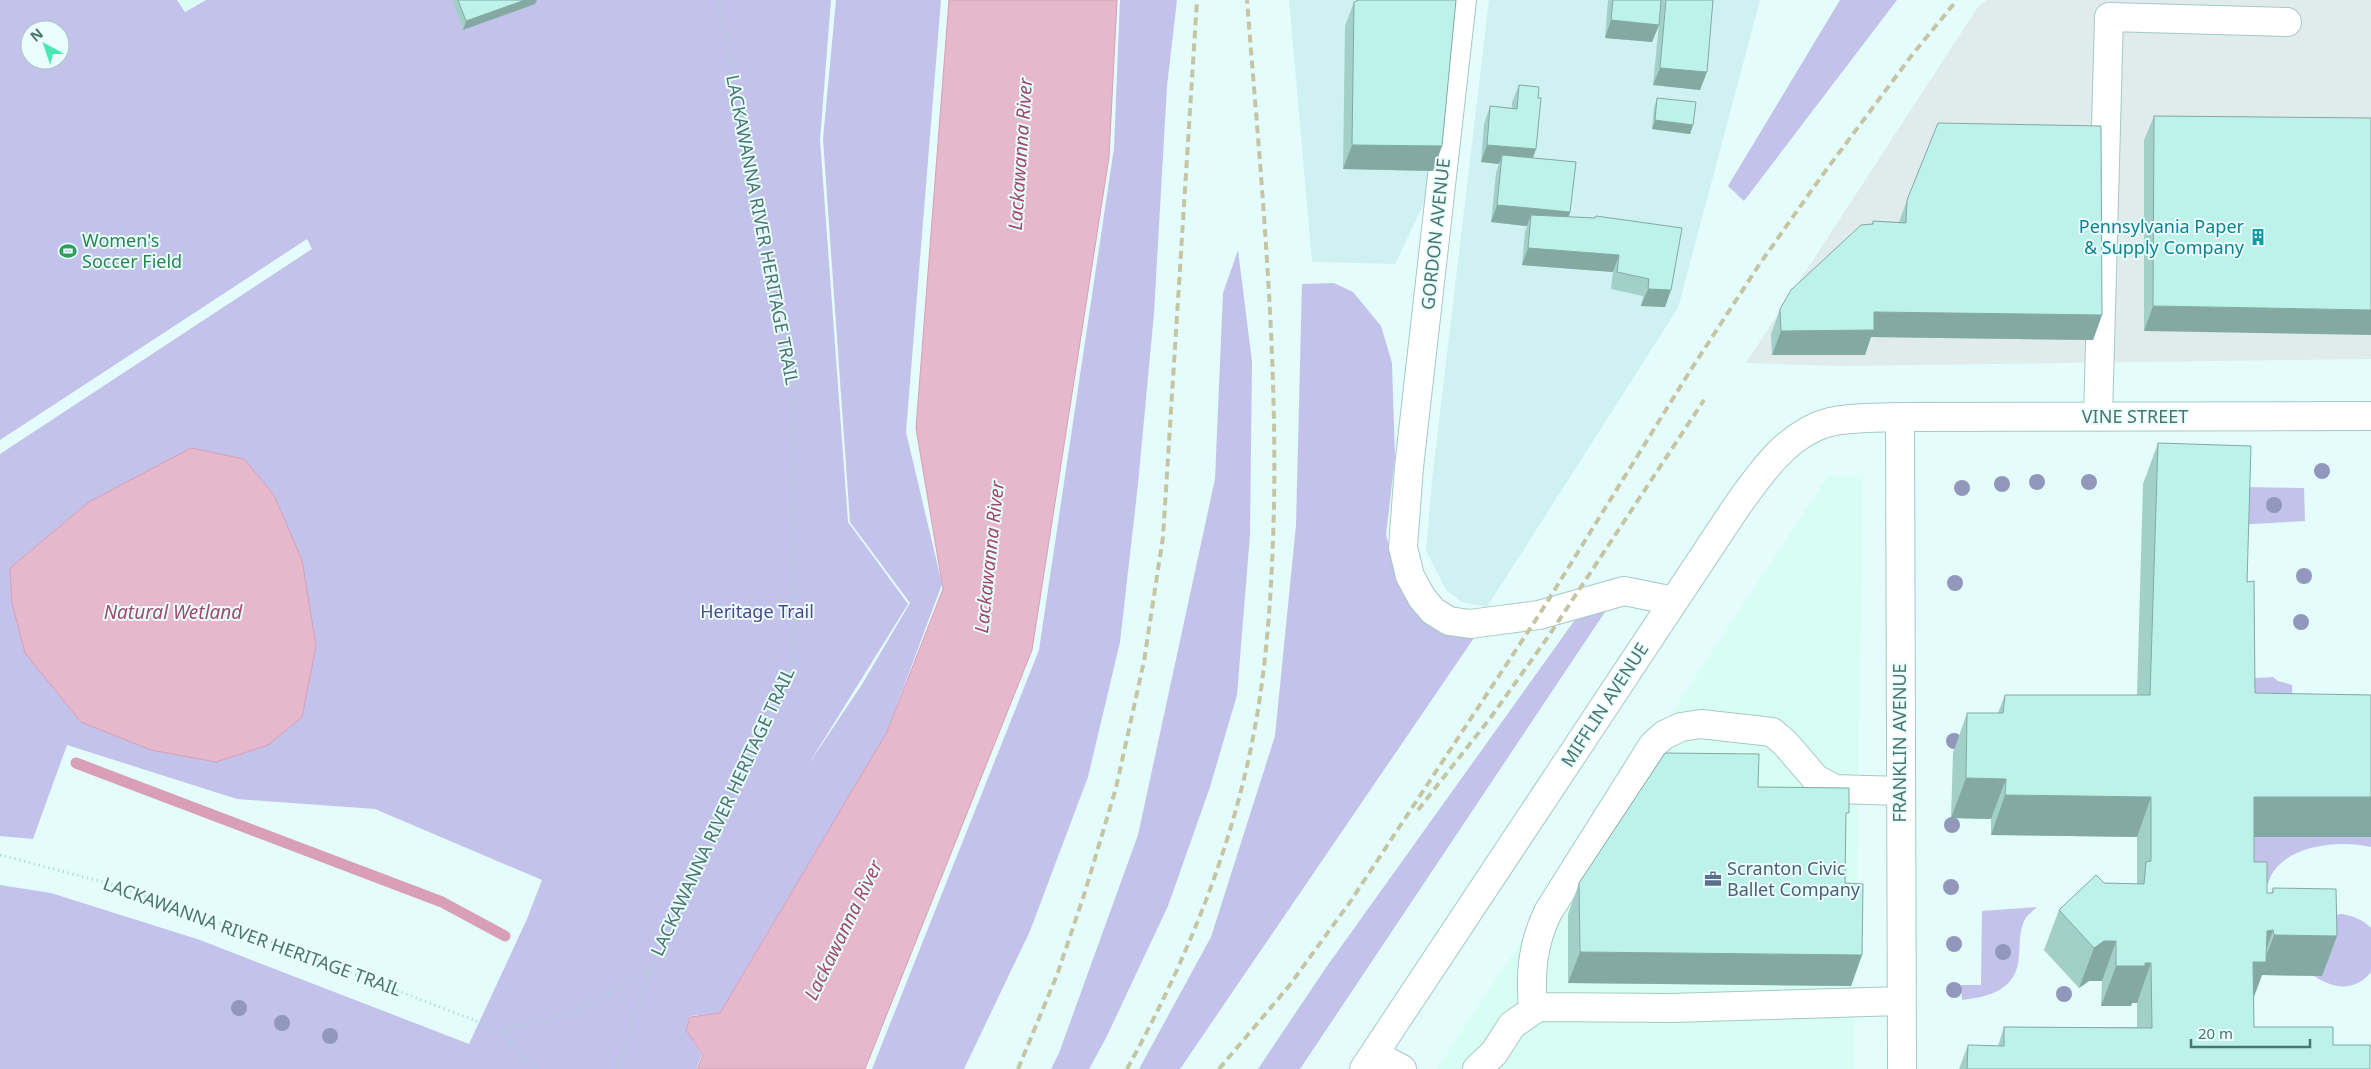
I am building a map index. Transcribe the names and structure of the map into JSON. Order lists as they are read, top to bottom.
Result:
{
  "streets": {
    "street": [
      "GORDON AVENUE",
      "VINE STREET",
      "MIFFLIN AVENUE",
      "FRANKLIN AVENUE"
    ],
    "path": ["LACKAWANNA RIVER HERITAGE TRAIL"]
  },
  "crossings": [
    ["GORDON AVENUE", "MIFFLIN AVENUE"],
    ["VINE STREET", "MIFFLIN AVENUE"],
    ["VINE STREET", "FRANKLIN AVENUE"],
    ["MIFFLIN AVENUE", "FRANKLIN AVENUE"]
  ],
  "water": ["Lackawanna River", "Natural Wetland"],
  "parks": ["Heritage Trail"],
  "places": {
    "building": ["Pennsylvania Paper & Supply Company"],
    "sports": ["Women's Soccer Field"],
    "office": ["Scranton Civic Ballet Company"]
  },
  "scale_bar": "20 m",
  "north": "top left"
}
